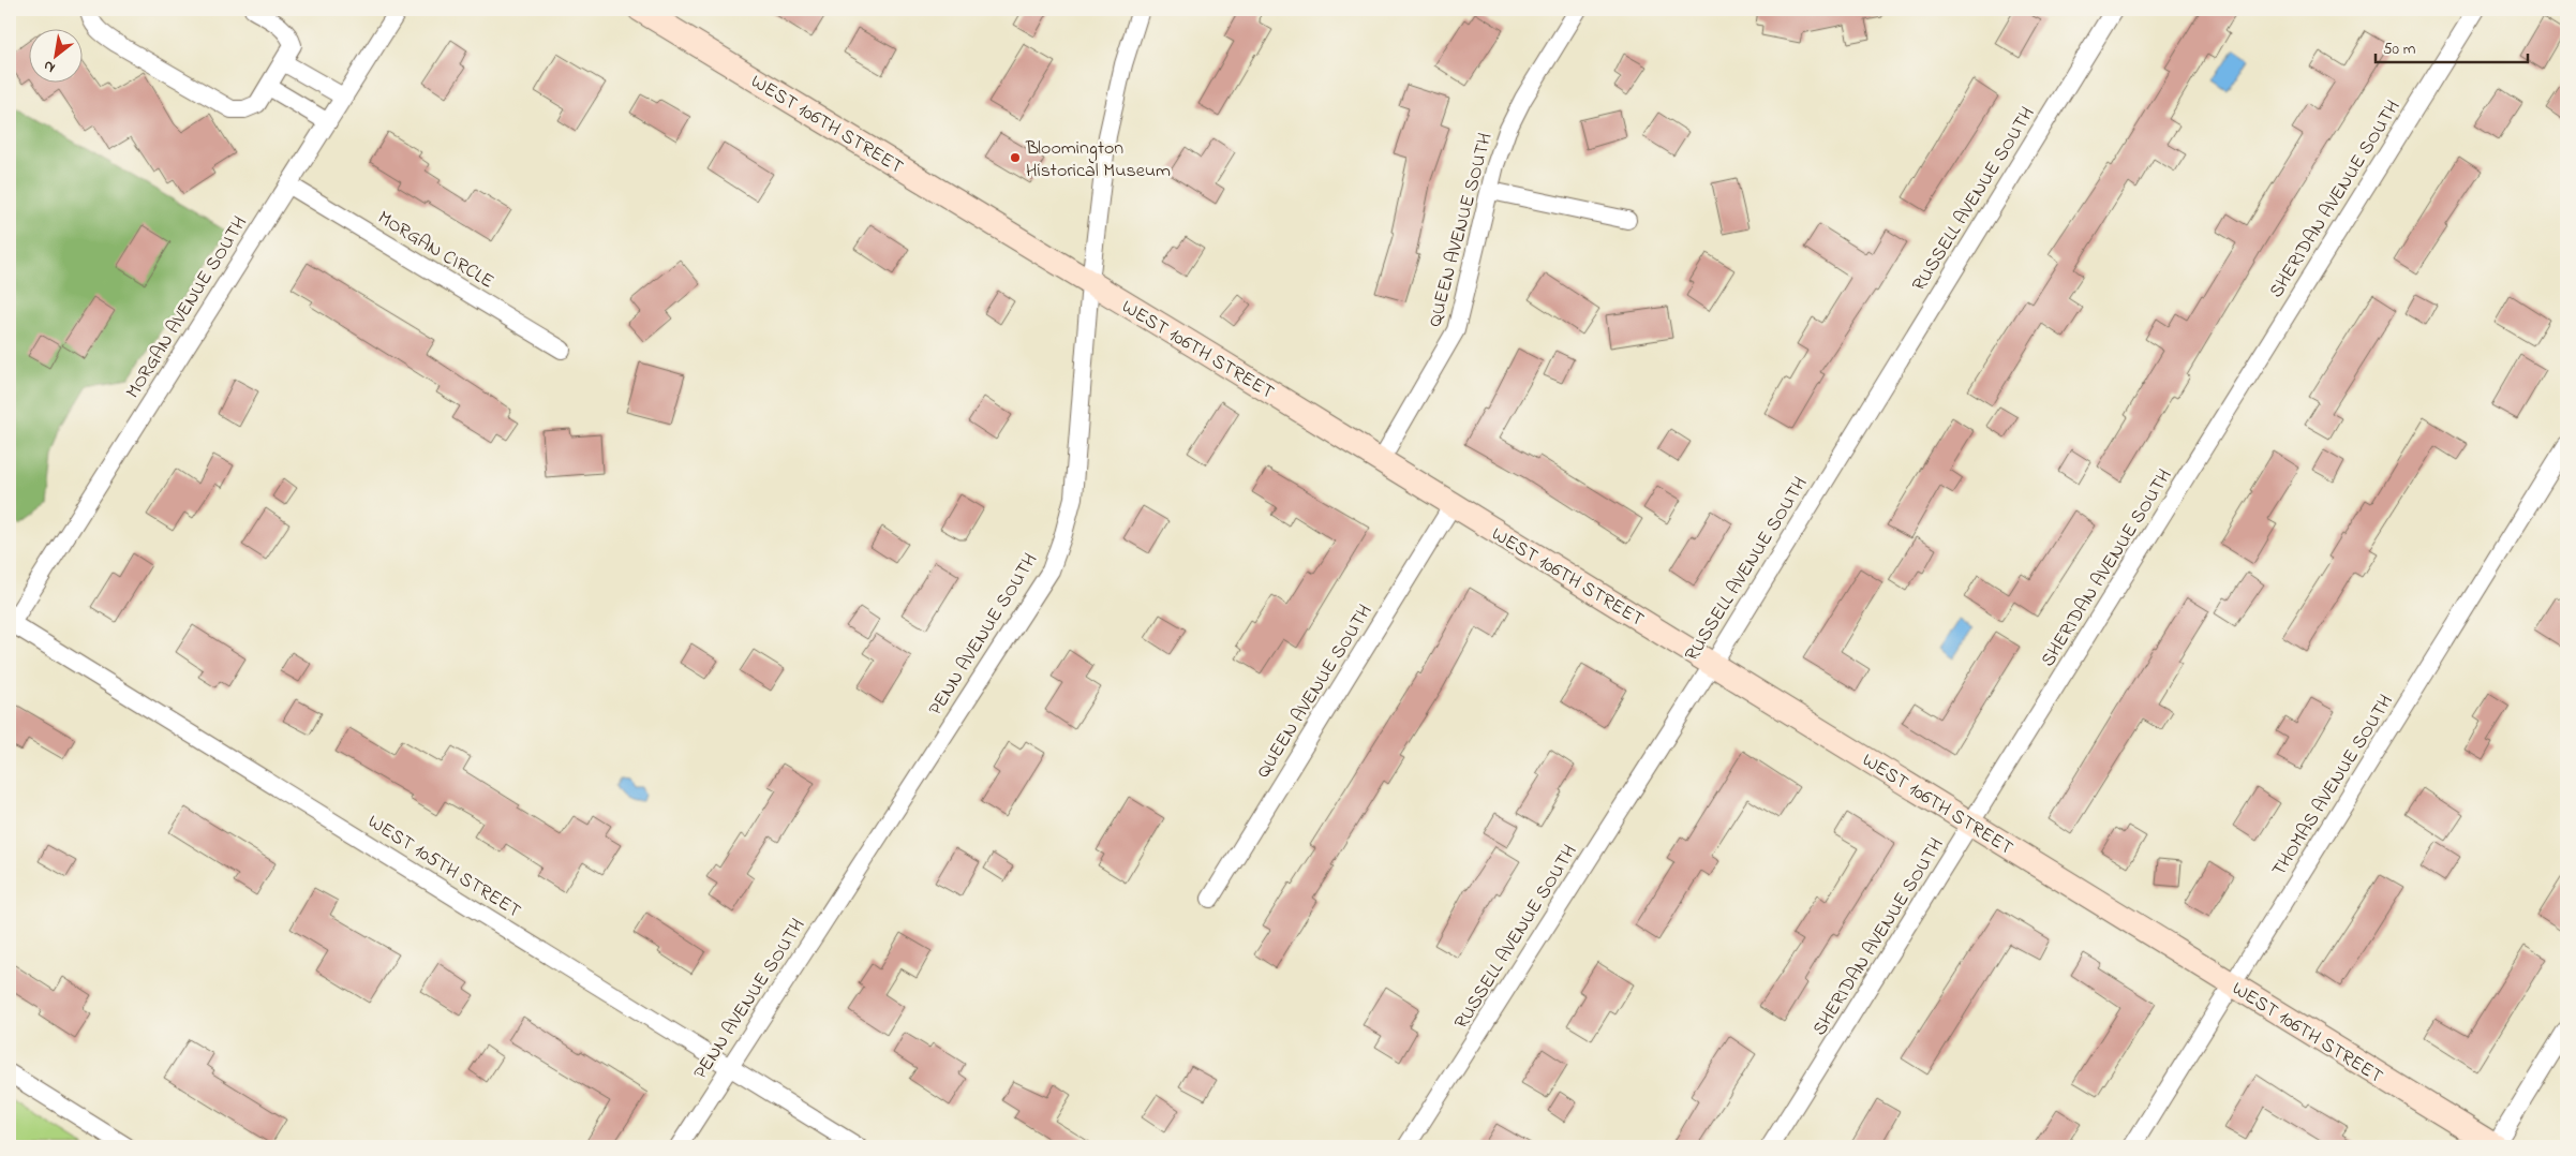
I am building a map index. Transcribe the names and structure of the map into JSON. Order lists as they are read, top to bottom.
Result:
{
  "streets": {
    "street": [
      "WEST 106TH STREET",
      "RUSSELL AVENUE SOUTH",
      "SHERIDAN AVENUE SOUTH",
      "QUEEN AVENUE SOUTH",
      "MORGAN CIRCLE",
      "MORGAN AVENUE SOUTH",
      "PENN AVENUE SOUTH",
      "THOMAS AVENUE SOUTH",
      "WEST 105TH STREET"
    ]
  },
  "crossings": [
    ["WEST 106TH STREET", "RUSSELL AVENUE SOUTH"],
    ["WEST 106TH STREET", "SHERIDAN AVENUE SOUTH"],
    ["WEST 106TH STREET", "QUEEN AVENUE SOUTH"],
    ["WEST 106TH STREET", "PENN AVENUE SOUTH"],
    ["WEST 106TH STREET", "THOMAS AVENUE SOUTH"],
    ["MORGAN CIRCLE", "MORGAN AVENUE SOUTH"],
    ["MORGAN AVENUE SOUTH", "WEST 105TH STREET"],
    ["PENN AVENUE SOUTH", "WEST 105TH STREET"]
  ],
  "places": ["Bloomington Historical Museum"],
  "scale_bar": "50 m",
  "north": "bottom left"
}
